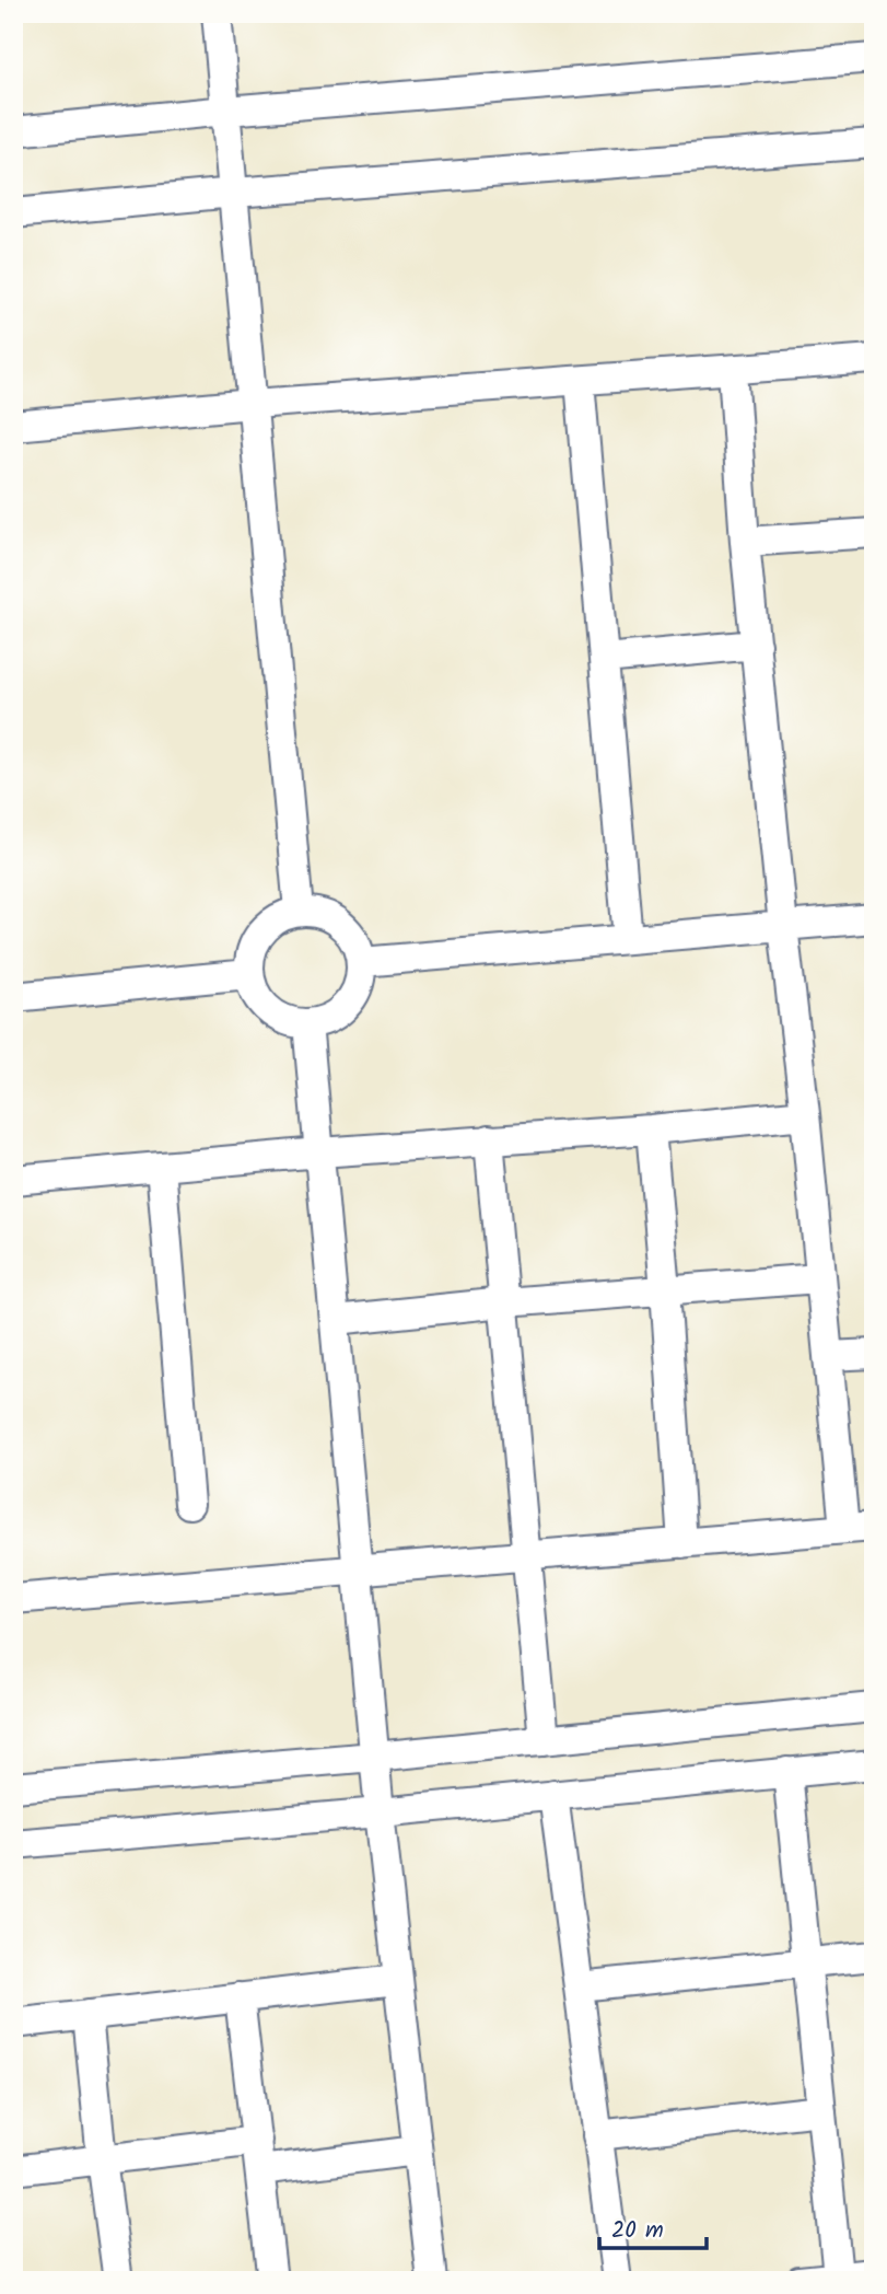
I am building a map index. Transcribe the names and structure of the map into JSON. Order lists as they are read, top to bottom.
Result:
{
  "scale_bar": "20 m"
}
